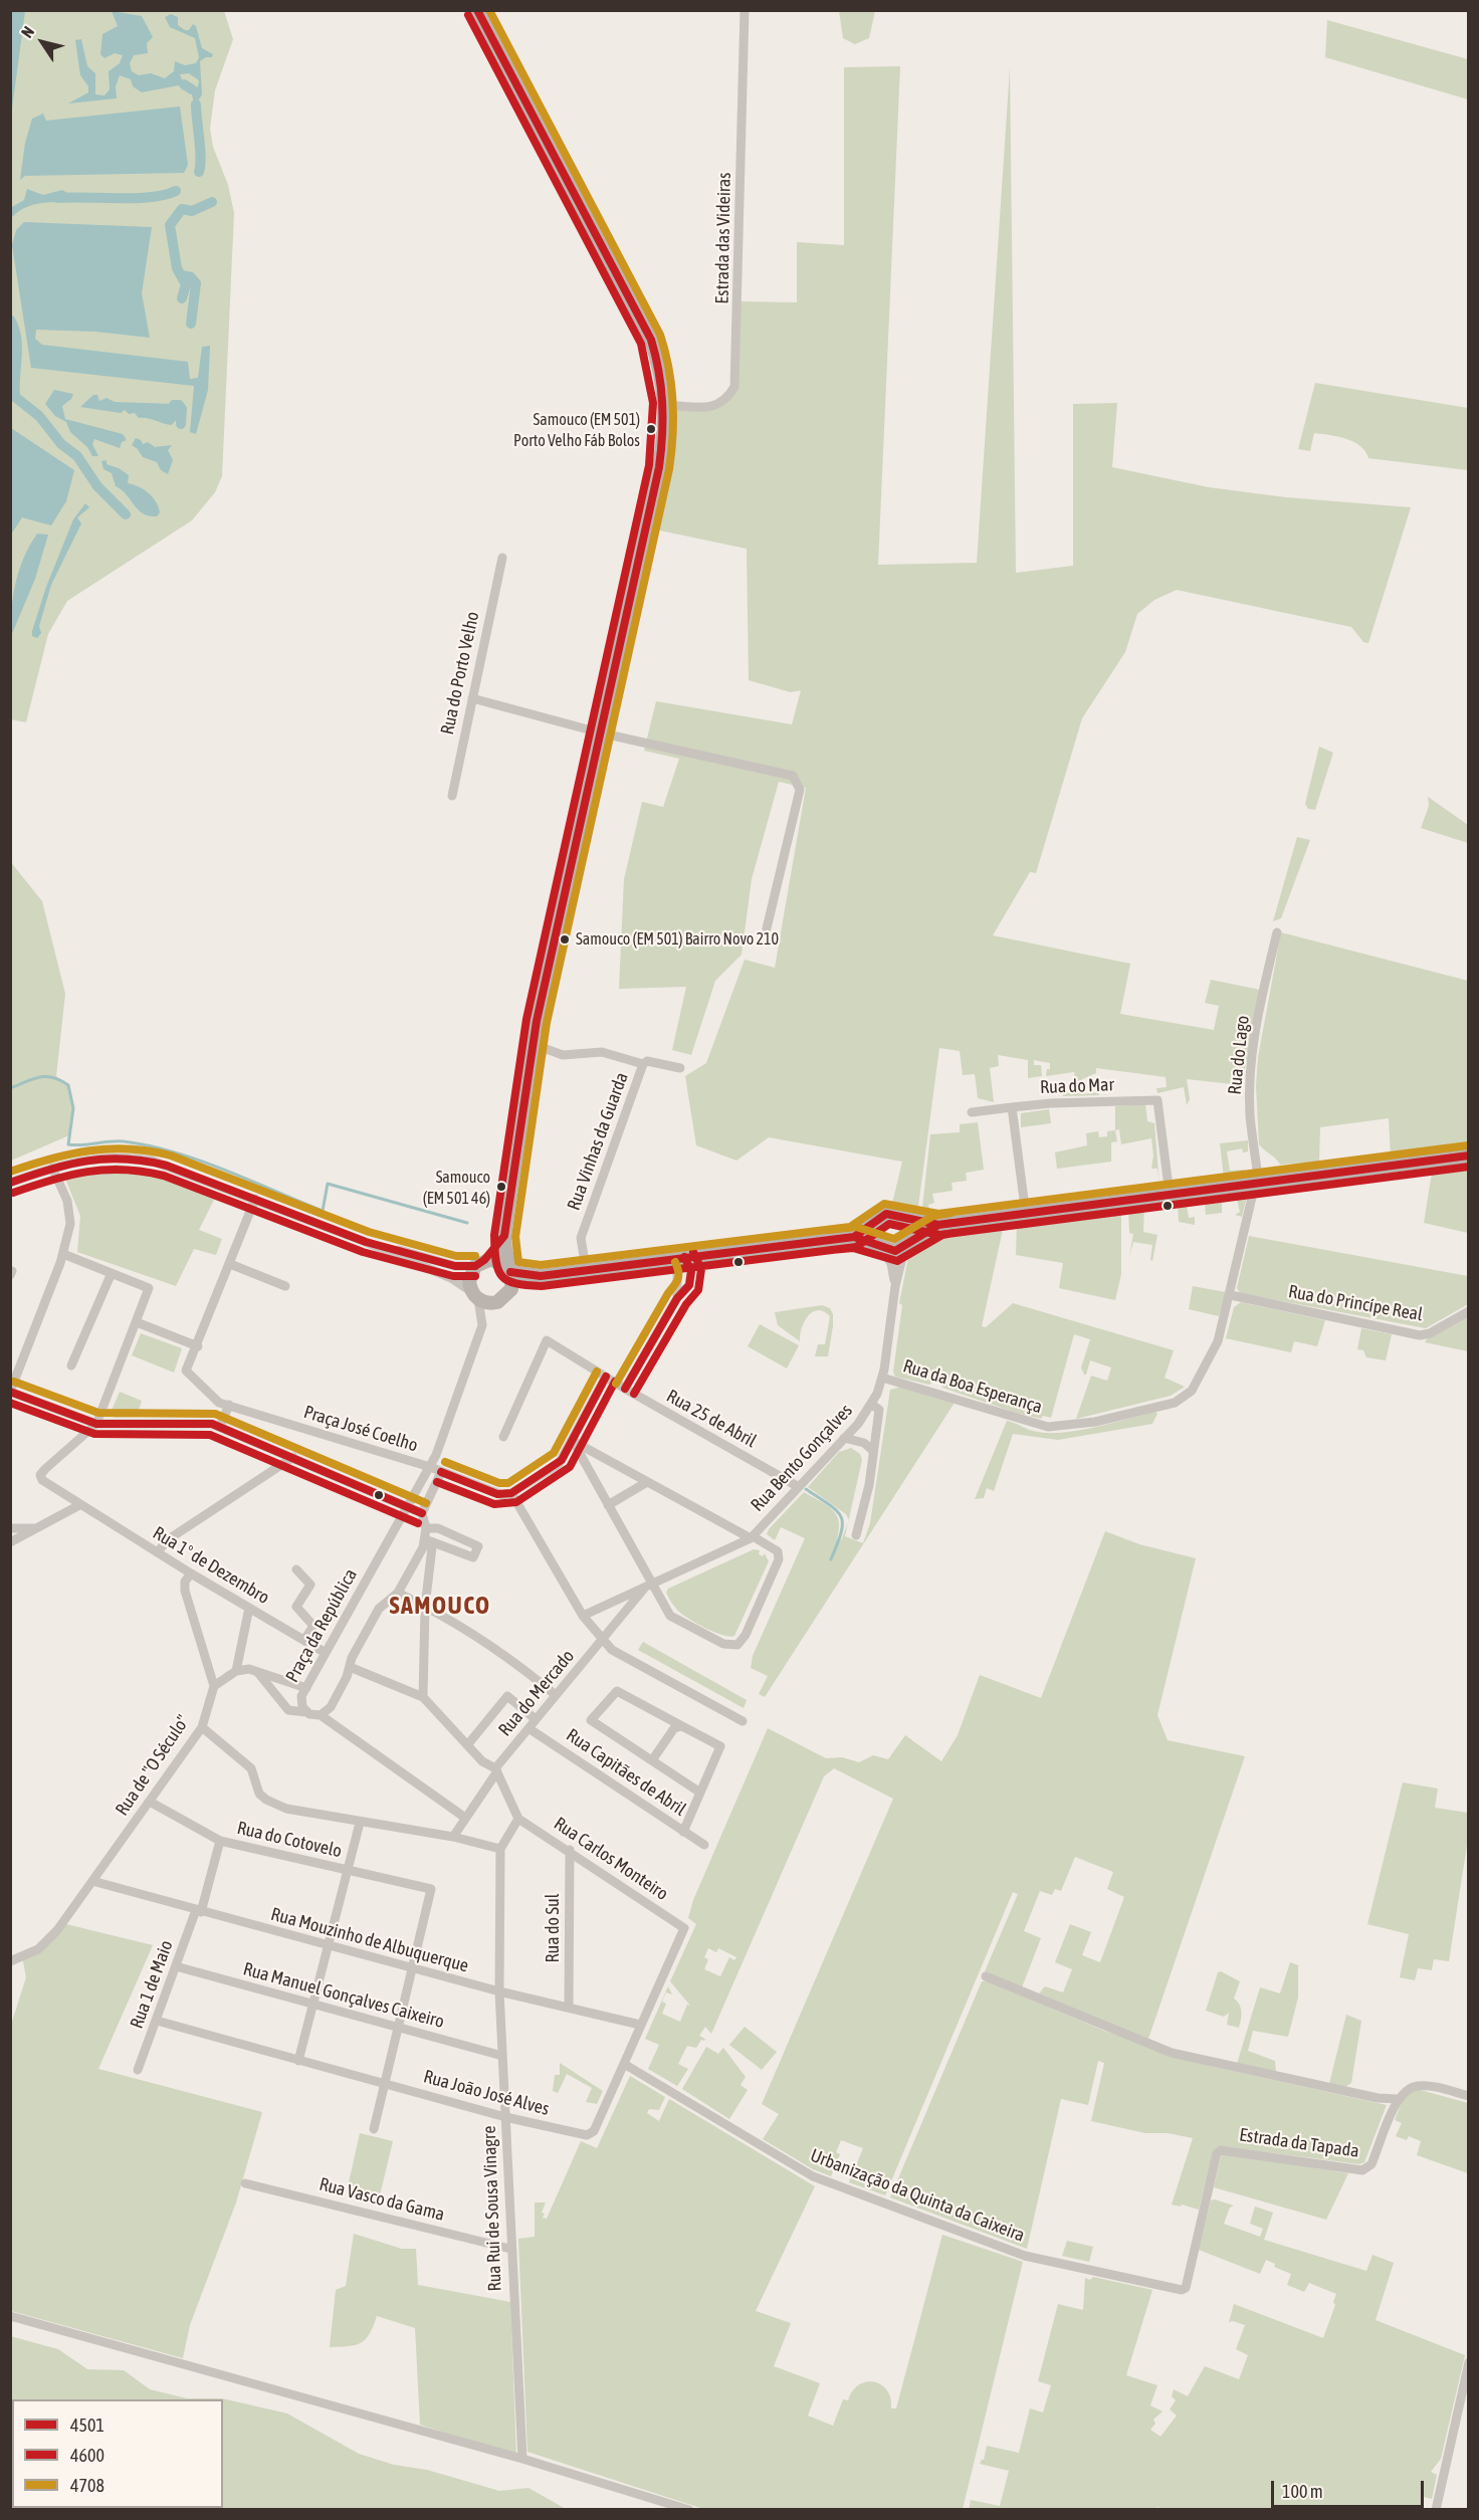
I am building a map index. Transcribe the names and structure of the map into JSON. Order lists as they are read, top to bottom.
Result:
{
  "streets": {
    "street": [
      "Estrada das Videiras",
      "Rua do Porto Velho",
      "Rua do Lago",
      "Rua do Mar",
      "Rua Vinhas da Guarda",
      "Rua do Princípe Real",
      "Rua da Boa Esperança",
      "Rua 25 de Abril",
      "Praça José Coelho",
      "Rua Bento Gonçalves",
      "Rua 1º de Dezembro",
      "Praça da República",
      "Rua do Mercado",
      "Rua de \"O Século\"",
      "Rua Capitães de Abril",
      "Rua do Cotovelo",
      "Rua Carlos Monteiro",
      "Rua do Sul",
      "Rua Mouzinho de Albuquerque",
      "Rua 1 de Maio",
      "Rua Manuel Gonçalves Caixeiro",
      "Rua João José Alves",
      "Estrada da Tapada",
      "Urbanização da Quinta da Caixeira",
      "Rua Vasco da Gama",
      "Rua Rui de Sousa Vinagre"
    ]
  },
  "crossings": [
    ["Rua do Lago", "Rua da Boa Esperança"],
    ["Rua do Princípe Real", "Rua da Boa Esperança"],
    ["Rua da Boa Esperança", "Rua Bento Gonçalves"],
    ["Rua 25 de Abril", "Rua Bento Gonçalves"],
    ["Praça José Coelho", "Praça da República"],
    ["Rua Bento Gonçalves", "Rua do Mercado"],
    ["Rua 1º de Dezembro", "Praça da República"],
    ["Rua do Mercado", "Rua Capitães de Abril"],
    ["Rua de \"O Século\"", "Rua do Cotovelo"],
    ["Rua de \"O Século\"", "Rua Mouzinho de Albuquerque"],
    ["Rua do Cotovelo", "Rua Mouzinho de Albuquerque"],
    ["Rua do Cotovelo", "Rua 1 de Maio"],
    ["Rua Carlos Monteiro", "Rua do Sul"],
    ["Rua Carlos Monteiro", "Rua João José Alves"],
    ["Rua do Sul", "Rua Mouzinho de Albuquerque"],
    ["Rua Mouzinho de Albuquerque", "Rua 1 de Maio"],
    ["Rua Mouzinho de Albuquerque", "Rua João José Alves"],
    ["Rua Mouzinho de Albuquerque", "Rua Rui de Sousa Vinagre"],
    ["Rua 1 de Maio", "Rua Manuel Gonçalves Caixeiro"],
    ["Rua 1 de Maio", "Rua João José Alves"],
    ["Rua Manuel Gonçalves Caixeiro", "Rua Rui de Sousa Vinagre"],
    ["Rua João José Alves", "Urbanização da Quinta da Caixeira"],
    ["Rua João José Alves", "Rua Rui de Sousa Vinagre"],
    ["Estrada da Tapada", "Urbanização da Quinta da Caixeira"],
    ["Rua Vasco da Gama", "Rua Rui de Sousa Vinagre"]
  ],
  "districts": ["SAMOUCO"],
  "places": ["Samouco (EM 501) Porto Velho Fáb Bolos", "Samouco (EM 501) Bairro Novo 210", "Samouco (EM 501 46)"],
  "lines": ["transit line 4501", "transit line 4708", "transit line 4600"],
  "legend": ["4501", "4600", "4708"],
  "scale_bar": "100 m",
  "north": "top left"
}
